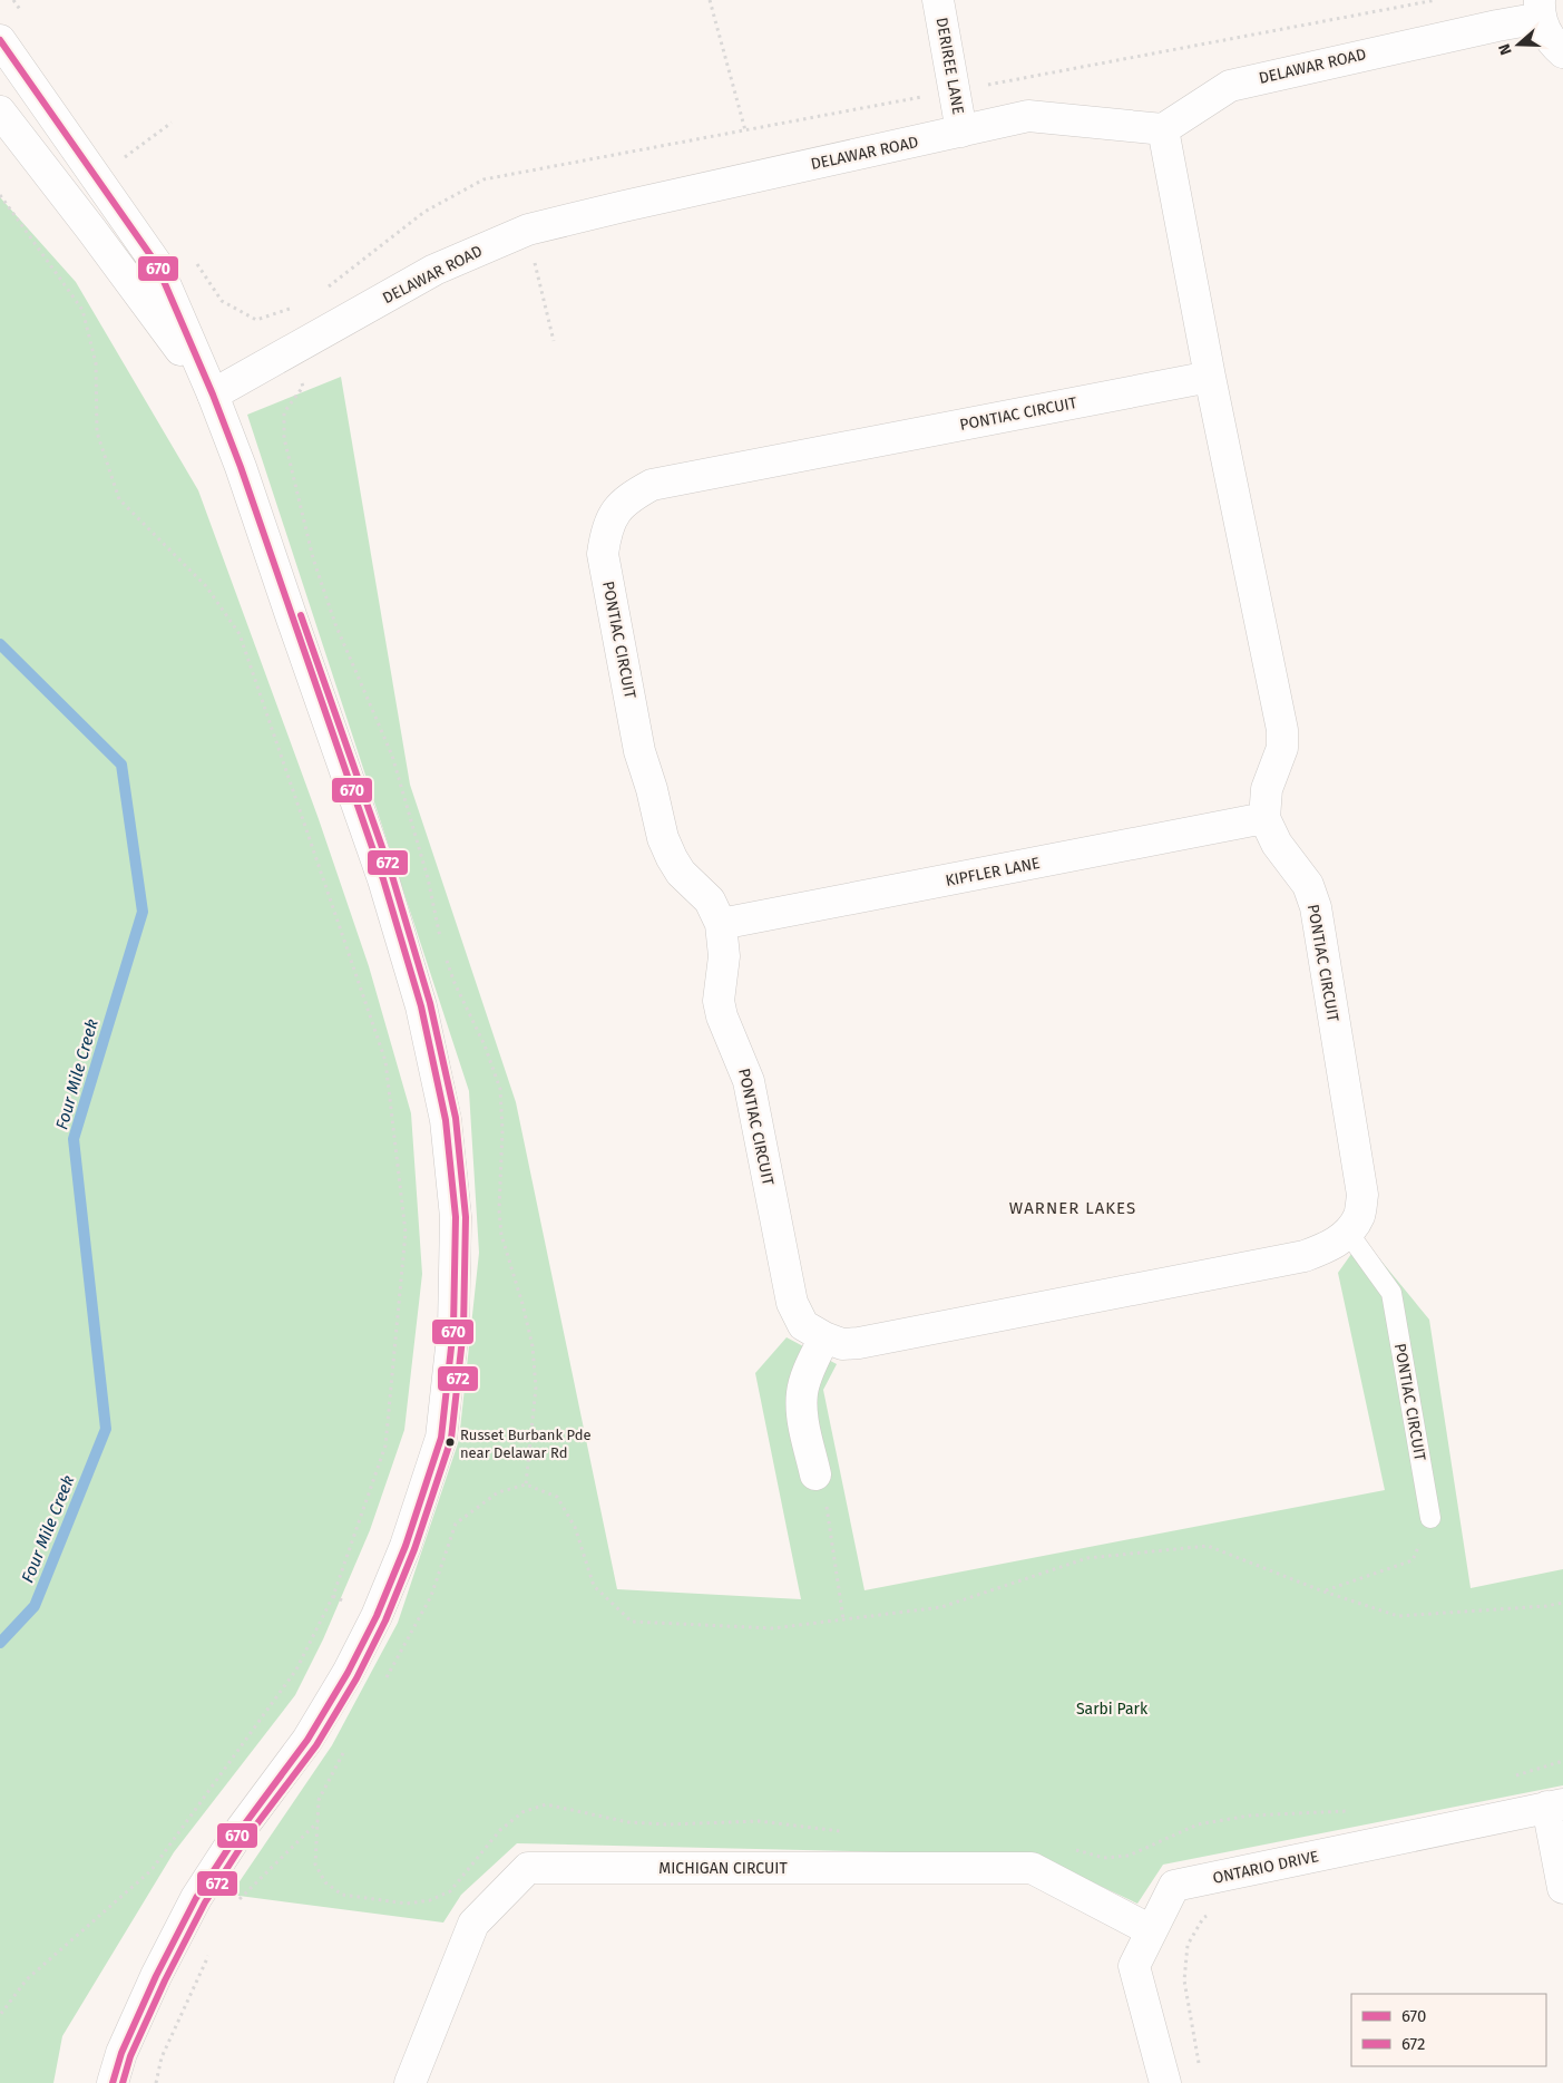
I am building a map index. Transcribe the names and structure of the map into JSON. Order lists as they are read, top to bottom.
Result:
{
  "streets": {
    "street": [
      "DERIREE LANE",
      "DELAWAR ROAD",
      "PONTIAC CIRCUIT",
      "KIPFLER LANE",
      "ONTARIO DRIVE",
      "MICHIGAN CIRCUIT"
    ]
  },
  "crossings": [
    ["DERIREE LANE", "DELAWAR ROAD"],
    ["DELAWAR ROAD", "PONTIAC CIRCUIT"],
    ["PONTIAC CIRCUIT", "KIPFLER LANE"],
    ["ONTARIO DRIVE", "MICHIGAN CIRCUIT"]
  ],
  "districts": ["WARNER LAKES"],
  "water": ["Four Mile Creek"],
  "parks": ["Sarbi Park"],
  "places": ["Russet Burbank Pde near Delawar Rd"],
  "lines": ["transit line 670", "transit line 672"],
  "legend": ["670", "672"],
  "north": "left"
}
